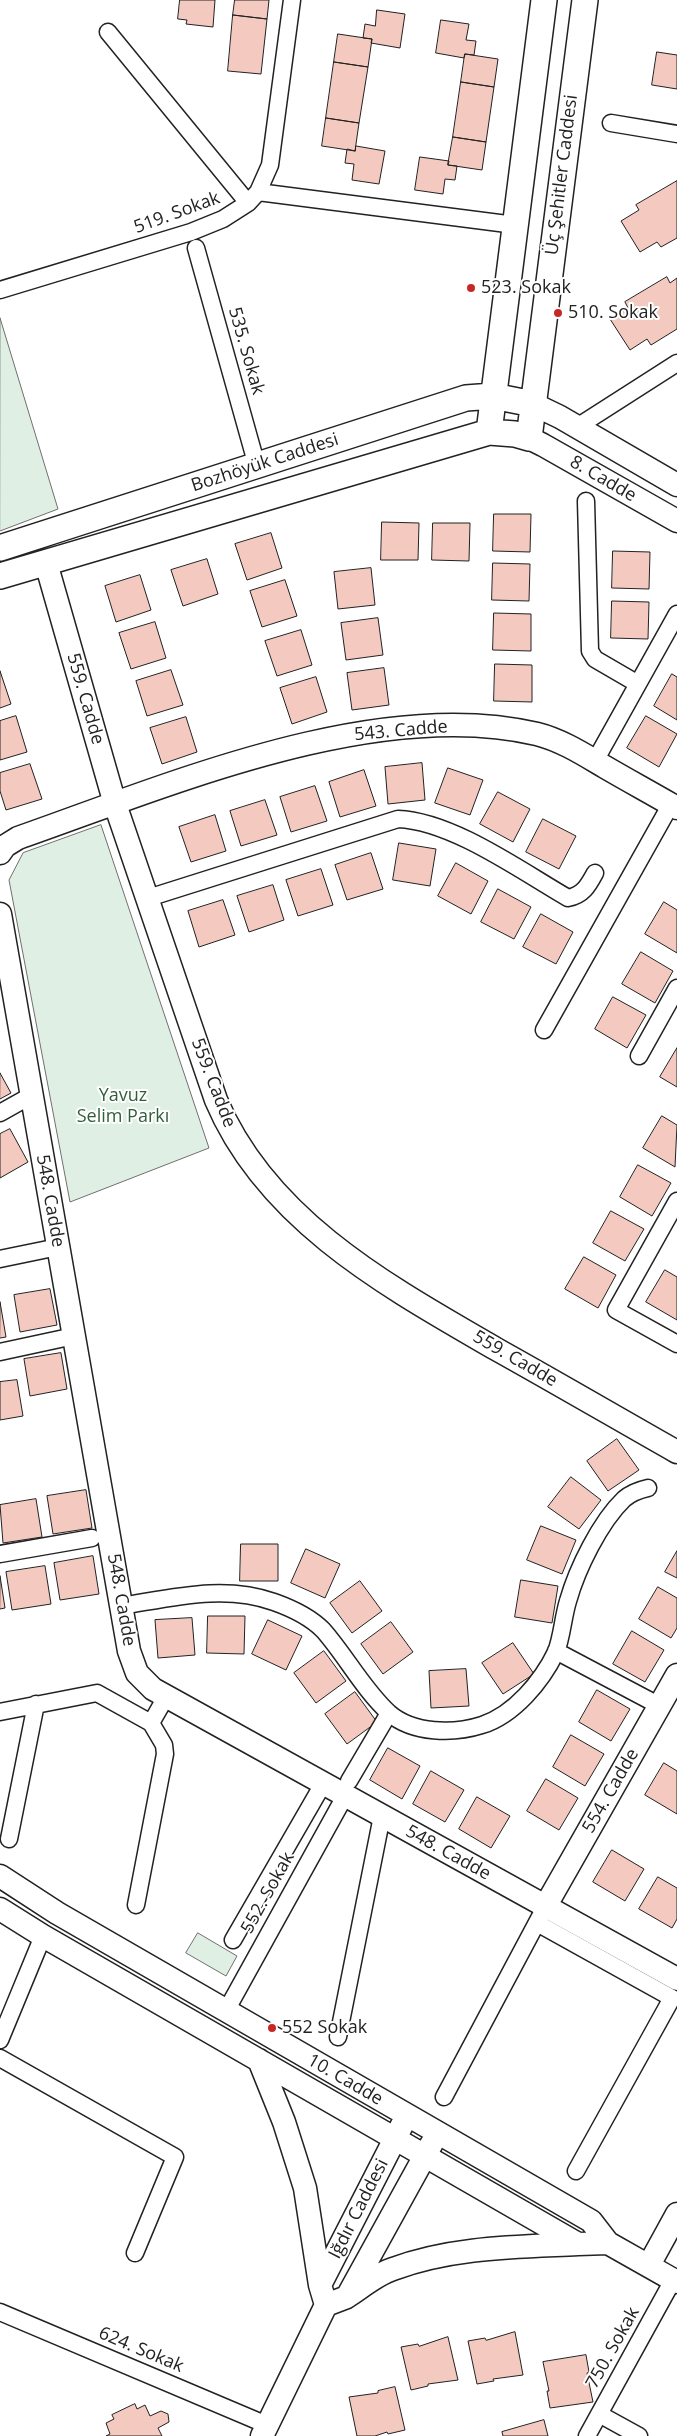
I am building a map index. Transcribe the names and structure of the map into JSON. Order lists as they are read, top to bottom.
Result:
{
  "streets": {
    "main road": ["Üç Şehitler Caddesi", "Bozhöyük Caddesi"],
    "street": [
      "519. Sokak",
      "535. Sokak",
      "8. Cadde",
      "559. Cadde",
      "543. Cadde",
      "548. Cadde",
      "554. Cadde",
      "552. Sokak",
      "10. Cadde",
      "Iğdır Caddesi",
      "750. Sokak",
      "624. Sokak"
    ]
  },
  "crossings": [
    ["Üç Şehitler Caddesi", "Bozhöyük Caddesi"],
    ["Üç Şehitler Caddesi", "8. Cadde"],
    ["535. Sokak", "Bozhöyük Caddesi"],
    ["Bozhöyük Caddesi", "8. Cadde"],
    ["Bozhöyük Caddesi", "559. Cadde"],
    ["559. Cadde", "543. Cadde"],
    ["548. Cadde", "554. Cadde"],
    ["548. Cadde", "552. Sokak"],
    ["552. Sokak", "10. Cadde"],
    ["10. Cadde", "Iğdır Caddesi"],
    ["10. Cadde", "750. Sokak"],
    ["Iğdır Caddesi", "624. Sokak"]
  ],
  "parks": ["Yavuz Selim Parkı"],
  "places": ["523. Sokak", "510. Sokak", "552 Sokak"]
}
